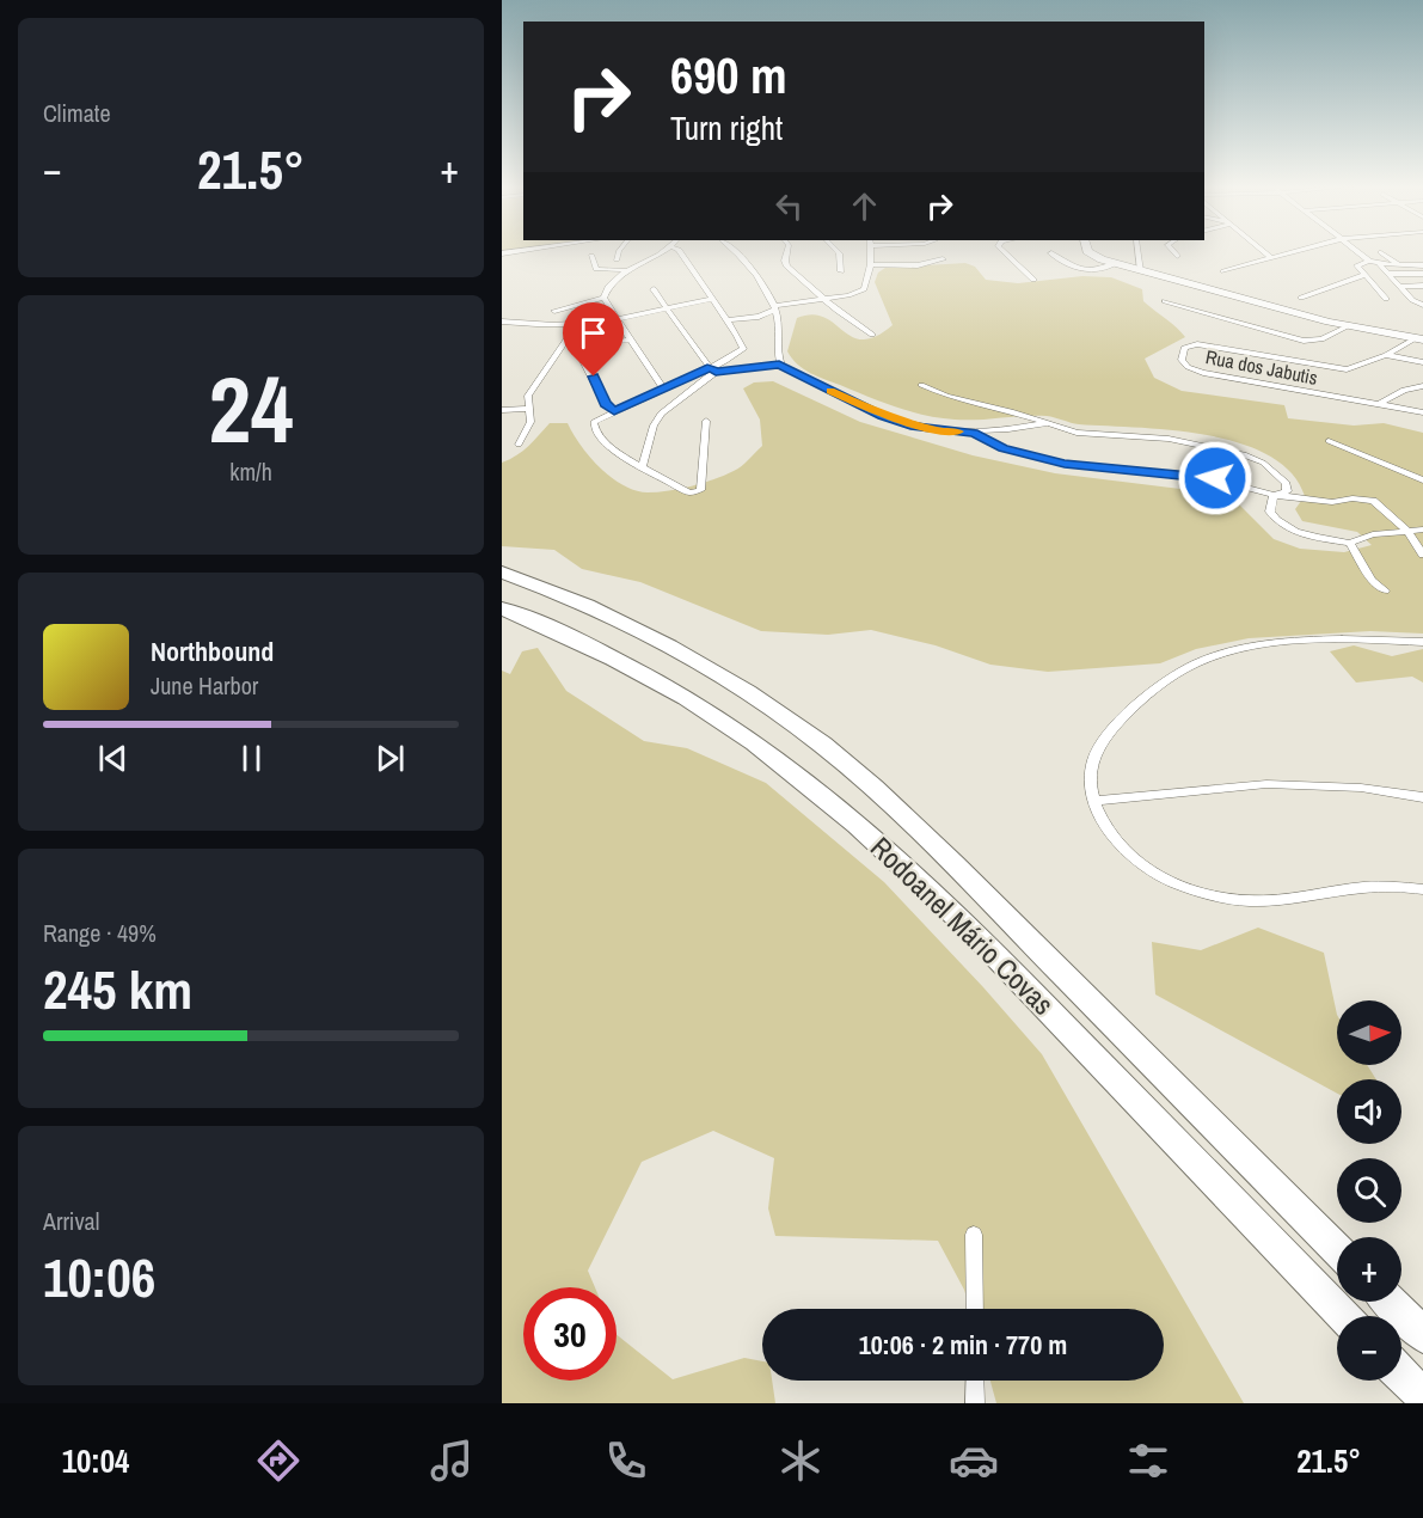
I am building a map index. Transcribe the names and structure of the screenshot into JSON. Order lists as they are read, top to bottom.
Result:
{
  "streets": {
    "highway": ["Rodoanel Mário Covas"],
    "street": ["Rua dos Jabutis"]
  },
  "north": "right",
  "page": {
    "tile": [
      "Climate",
      ["24", "km/h"],
      ["Range · 49%", "245 km"],
      ["Arrival", "10:06"]
    ],
    "turn": ["690 m", "Turn right"],
    "heat": ["−", "21.5°", "+"],
    "song": ["Northbound", "June Harbor"],
    "map_buttons": ["+", "−"],
    "limit": "30",
    "trip": "10:06 · 2 min · 770 m",
    "tabs": ["10:04", "21.5°"]
  }
}
